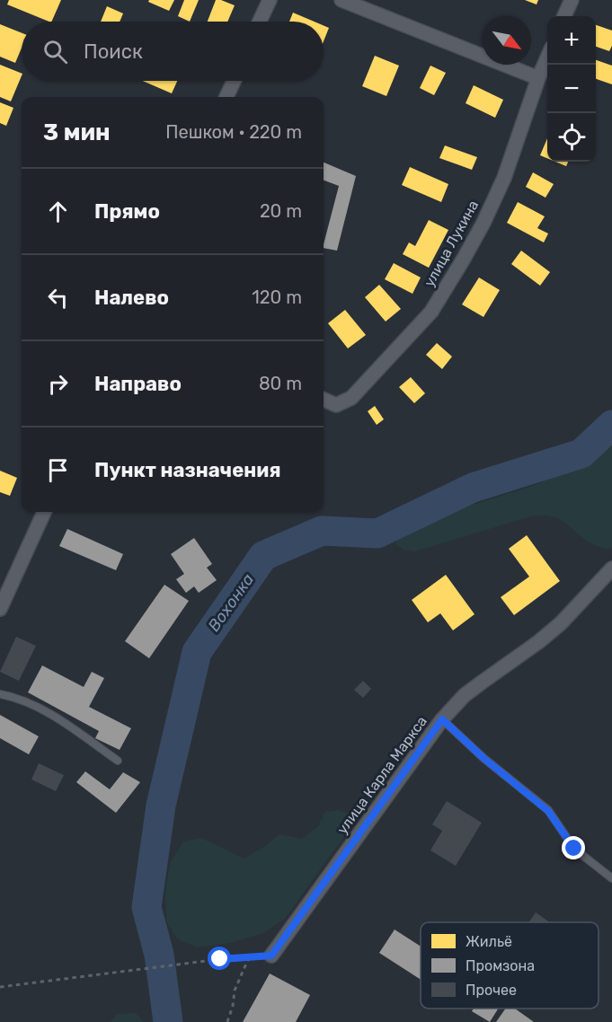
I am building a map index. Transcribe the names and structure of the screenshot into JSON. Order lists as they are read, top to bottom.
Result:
{
  "streets": {
    "street": ["улица Лукина", "улица Карла Маркса"]
  },
  "water": ["Вохонка"],
  "legend": ["Жильё", "Промзона", "Прочее"],
  "north": "bottom right",
  "page": {
    "map_buttons": ["+", "−"],
    "search": "Поиск",
    "heading": ["3 мин", "Пешком · 220 m"],
    "list": [
      ["Прямо", "20 m"],
      ["Налево", "120 m"],
      ["Направо", "80 m"],
      "Пункт назначения"
    ]
  }
}
